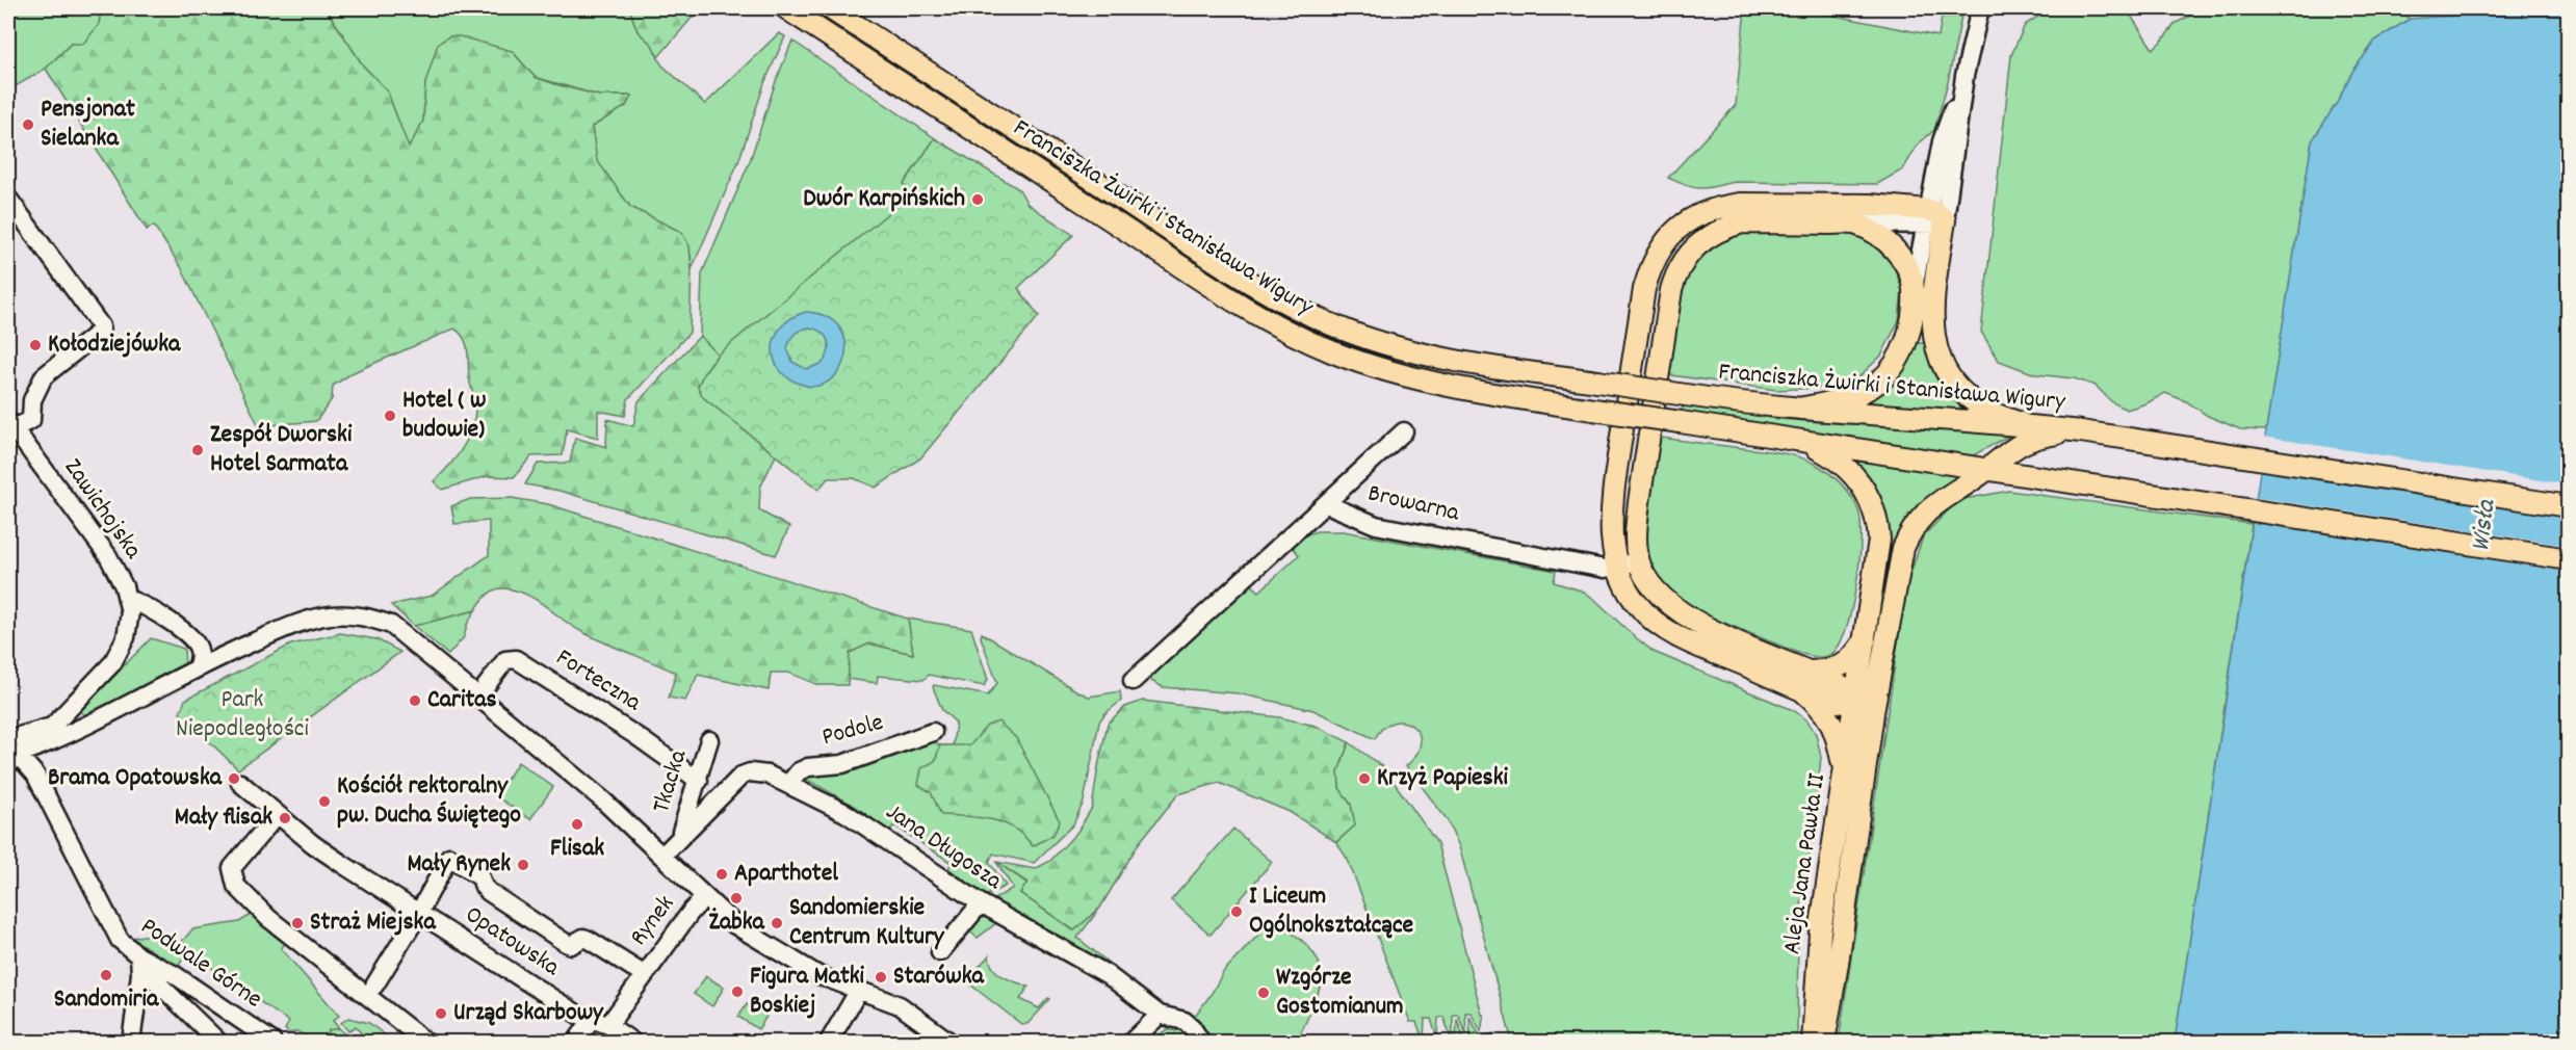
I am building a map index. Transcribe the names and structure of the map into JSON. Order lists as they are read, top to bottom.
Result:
{
  "streets": {
    "main road": ["Franciszka Żwirki i Stanisława Wigury", "Aleja Jana Pawła II"],
    "street": [
      "Browarna",
      "Zawichojska",
      "Forteczna",
      "Podole",
      "Tkacka",
      "Jana Długosza",
      "Rynek",
      "Opatowska",
      "Podwale Górne"
    ]
  },
  "crossings": [
    ["Forteczna", "Tkacka"],
    ["Podole", "Jana Długosza"],
    ["Tkacka", "Jana Długosza"],
    ["Rynek", "Opatowska"]
  ],
  "water": ["Wisła"],
  "parks": ["Park Niepodległości"],
  "places": [
    "Pensjonat Sielanka",
    "Dwór Karpińskich",
    "Kołodziejówka",
    "Hotel ( w budowie)",
    "Zespół Dworski Hotel Sarmata",
    "Caritas",
    "Brama Opatowska",
    "Krzyż Papieski",
    "Kościół rektoralny pw. Ducha Świętego",
    "Mały flisak",
    "Flisak",
    "Mały Rynek",
    "Aparthotel",
    "Żabka",
    "I Liceum Ogólnokształcące",
    "Straż Miejska",
    "Sandomierskie Centrum Kultury",
    "Sandomiria",
    "Starówka",
    "Figura Matki Boskiej",
    "Wzgórze Gostomianum",
    "Urząd Skarbowy"
  ]
}
